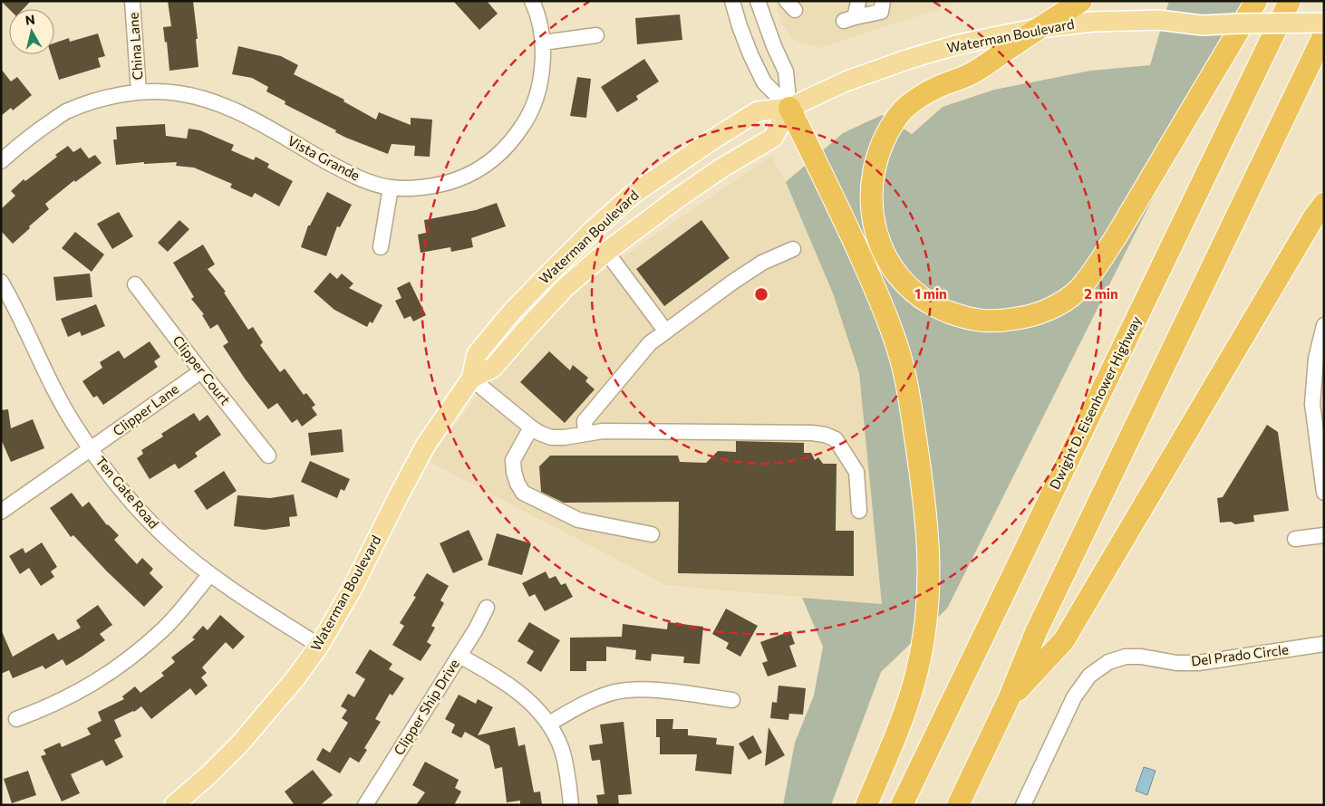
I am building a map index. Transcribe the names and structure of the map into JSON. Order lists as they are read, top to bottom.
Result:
{
  "streets": {
    "highway": ["Dwight D. Eisenhower Highway"],
    "main road": ["Waterman Boulevard"],
    "street": [
      "China Lane",
      "Vista Grande",
      "Clipper Court",
      "Clipper Lane",
      "Ten Gate Road",
      "Del Prado Circle",
      "Clipper Ship Drive"
    ]
  },
  "crossings": [
    ["Waterman Boulevard", "Ten Gate Road"],
    ["China Lane", "Vista Grande"],
    ["Clipper Court", "Clipper Lane"],
    ["Clipper Lane", "Ten Gate Road"]
  ],
  "north": "top",
  "rings": ["1 min", "2 min"]
}
